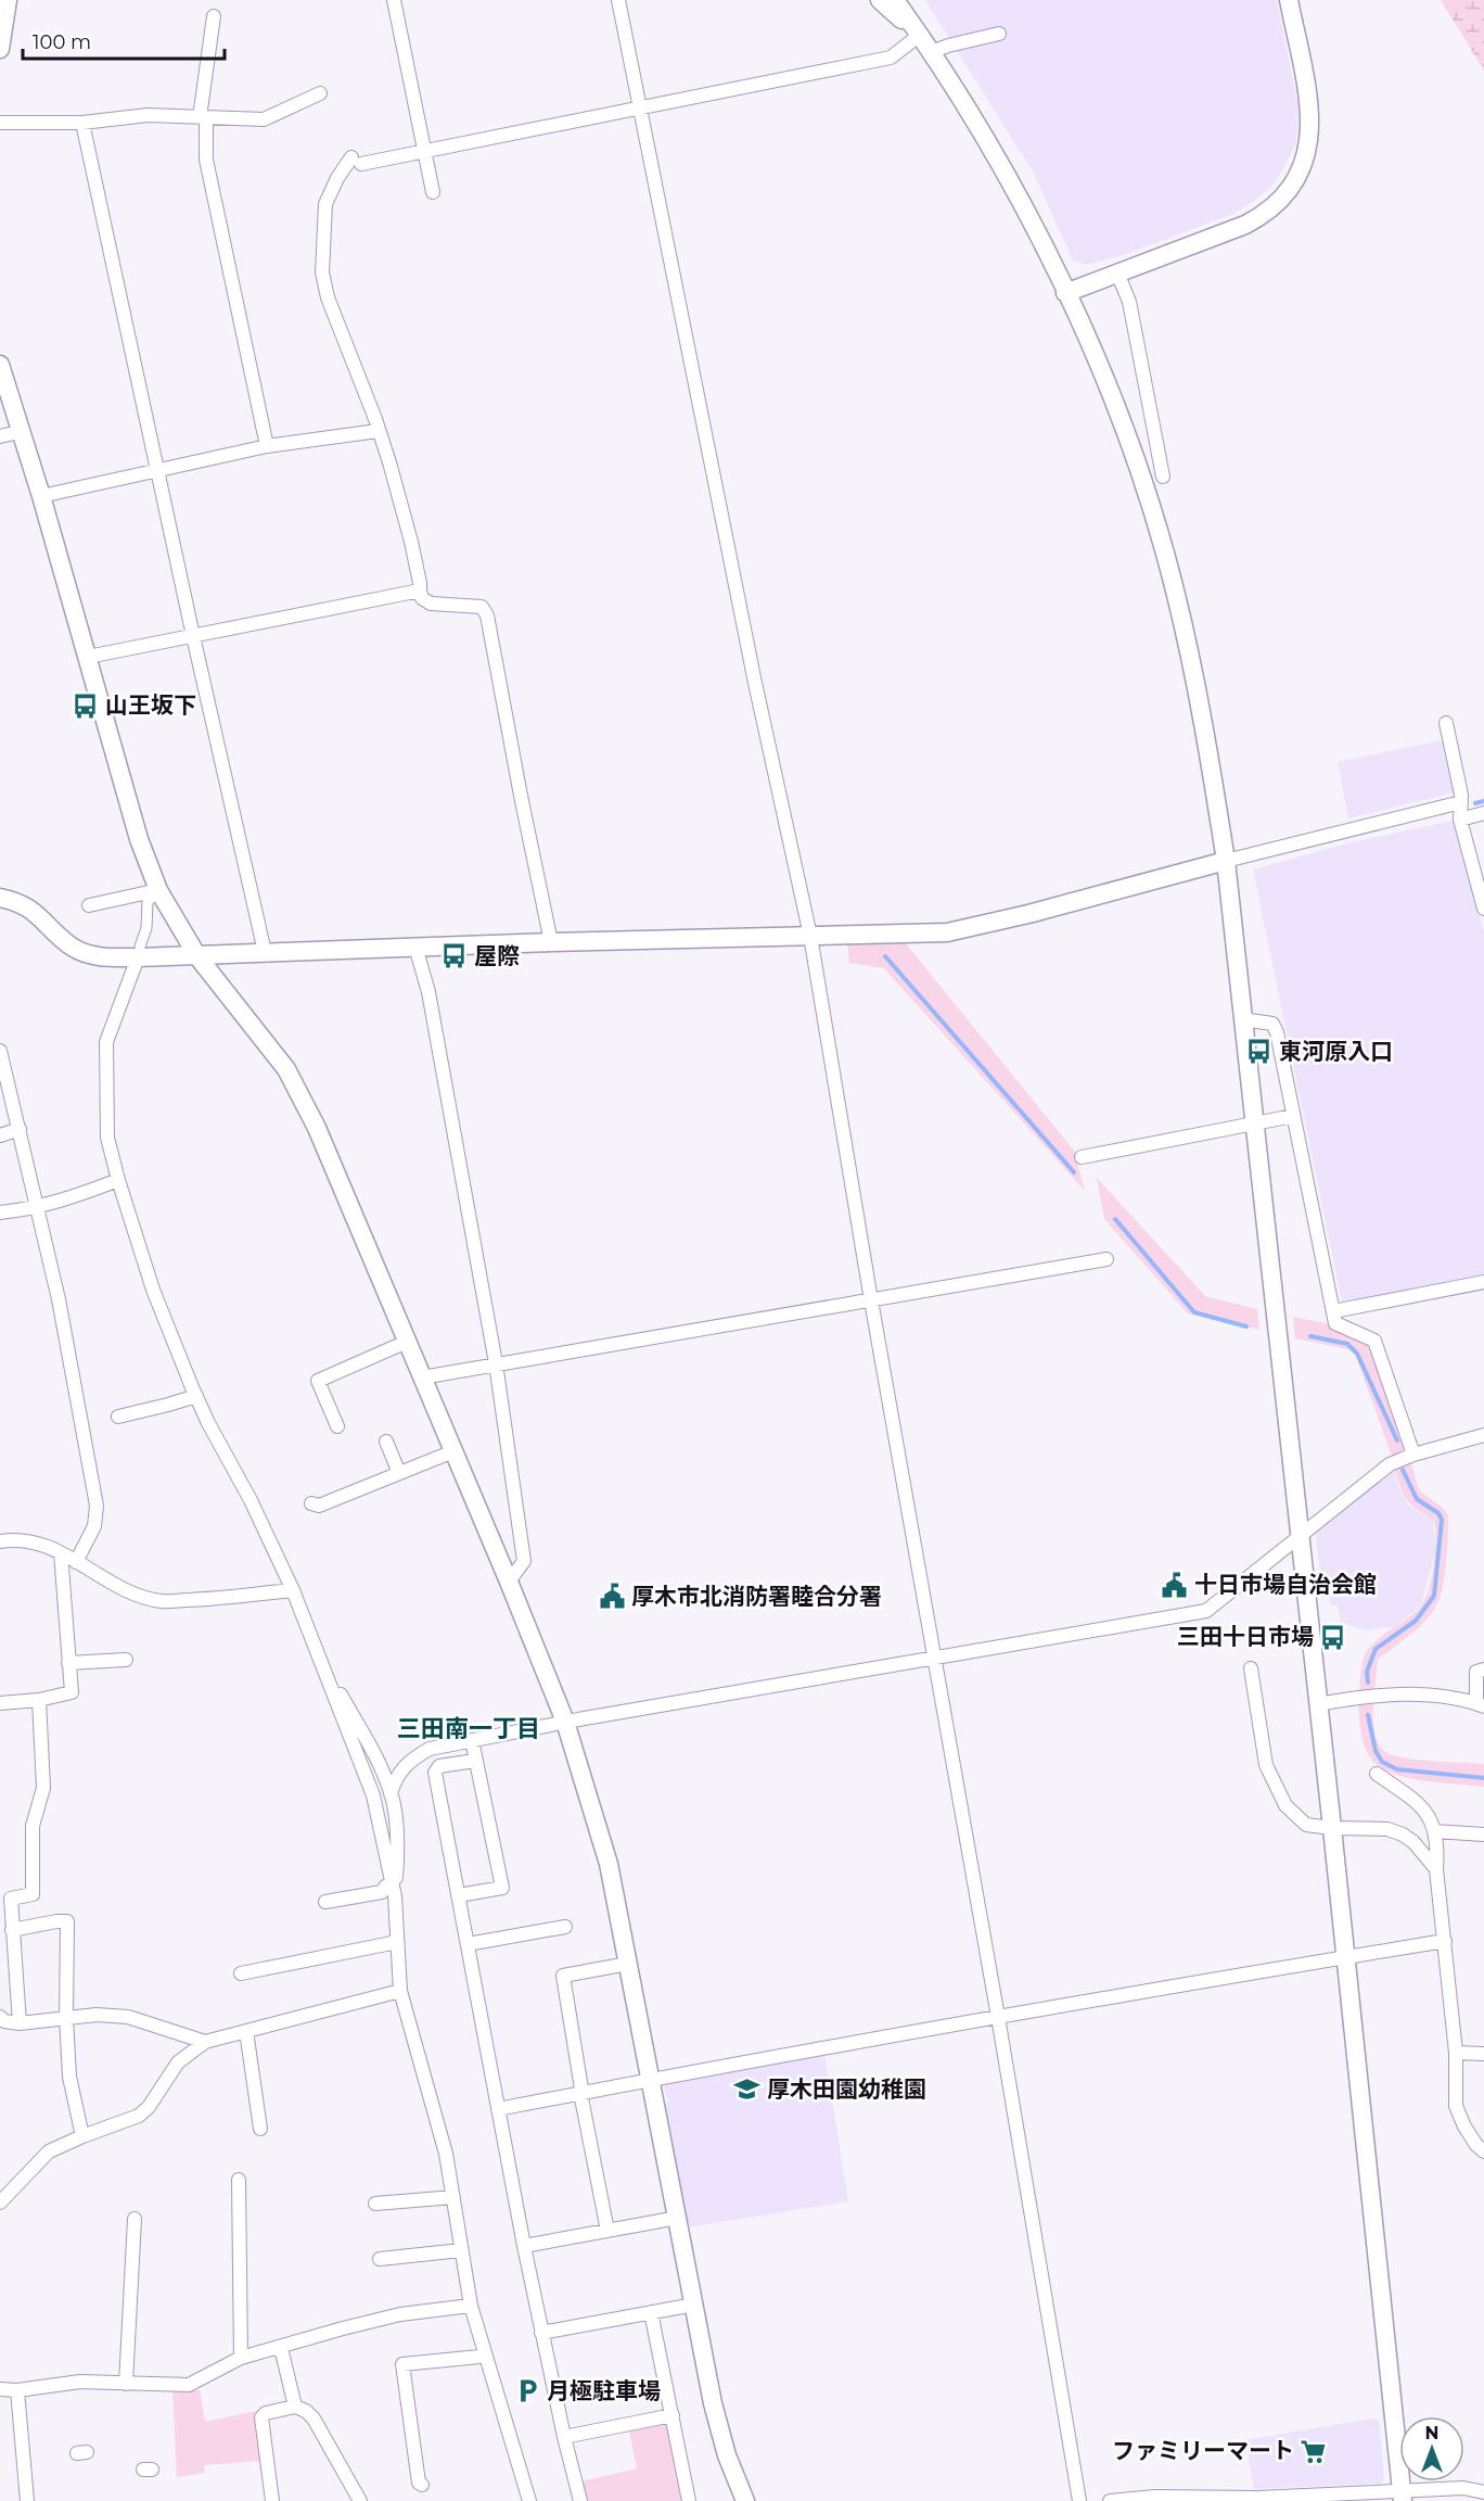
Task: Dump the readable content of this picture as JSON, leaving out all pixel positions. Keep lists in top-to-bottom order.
{
  "districts": ["三田南一丁目"],
  "places": {
    "bus stop": [
      "山王坂下",
      "屋際",
      "東河原入口",
      "三田十日市場"
    ],
    "public building": ["十日市場自治会館", "厚木市北消防署睦合分署"],
    "school or university": ["厚木田園幼稚園"],
    "parking": ["月極駐車場"],
    "supermarket": ["ファミリーマート"]
  },
  "scale_bar": "100 m",
  "north": "top"
}
